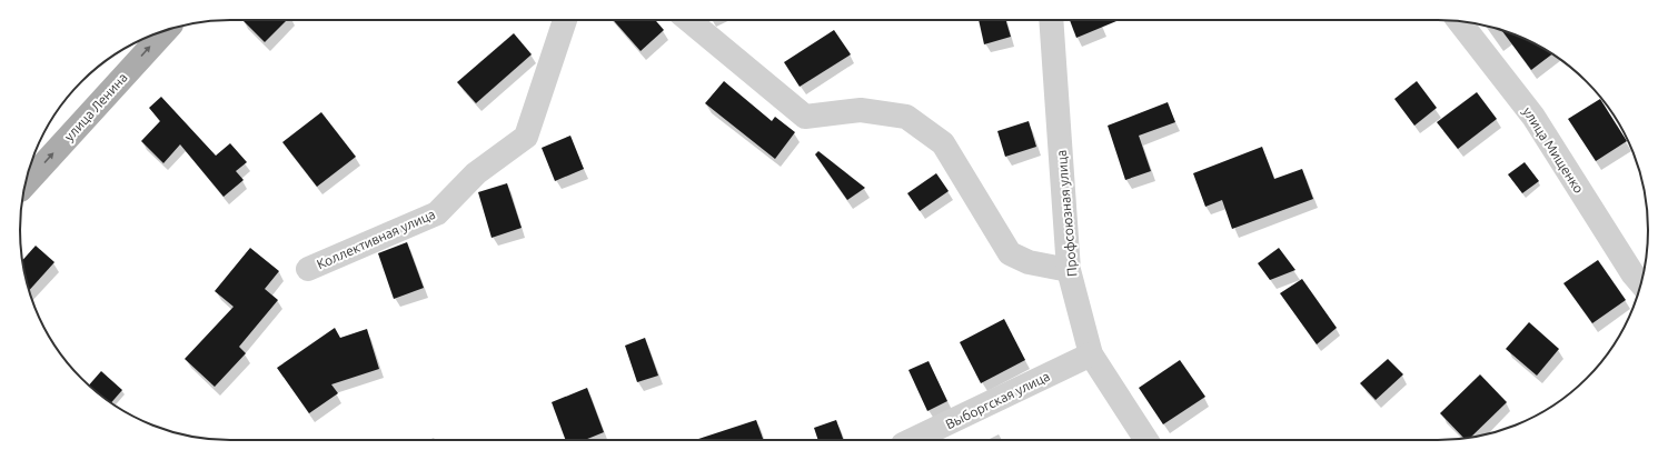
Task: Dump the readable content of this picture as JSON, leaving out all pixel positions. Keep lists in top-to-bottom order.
{
  "streets": {
    "main road": ["улица Ленина"],
    "street": [
      "улица Мищенко",
      "Профсоюзная улица",
      "Коллективная улица",
      "Выборгская улица"
    ]
  },
  "crossings": [
    ["Профсоюзная улица", "Выборгская улица"]
  ],
  "one_way": ["улица Ленина"]
}
